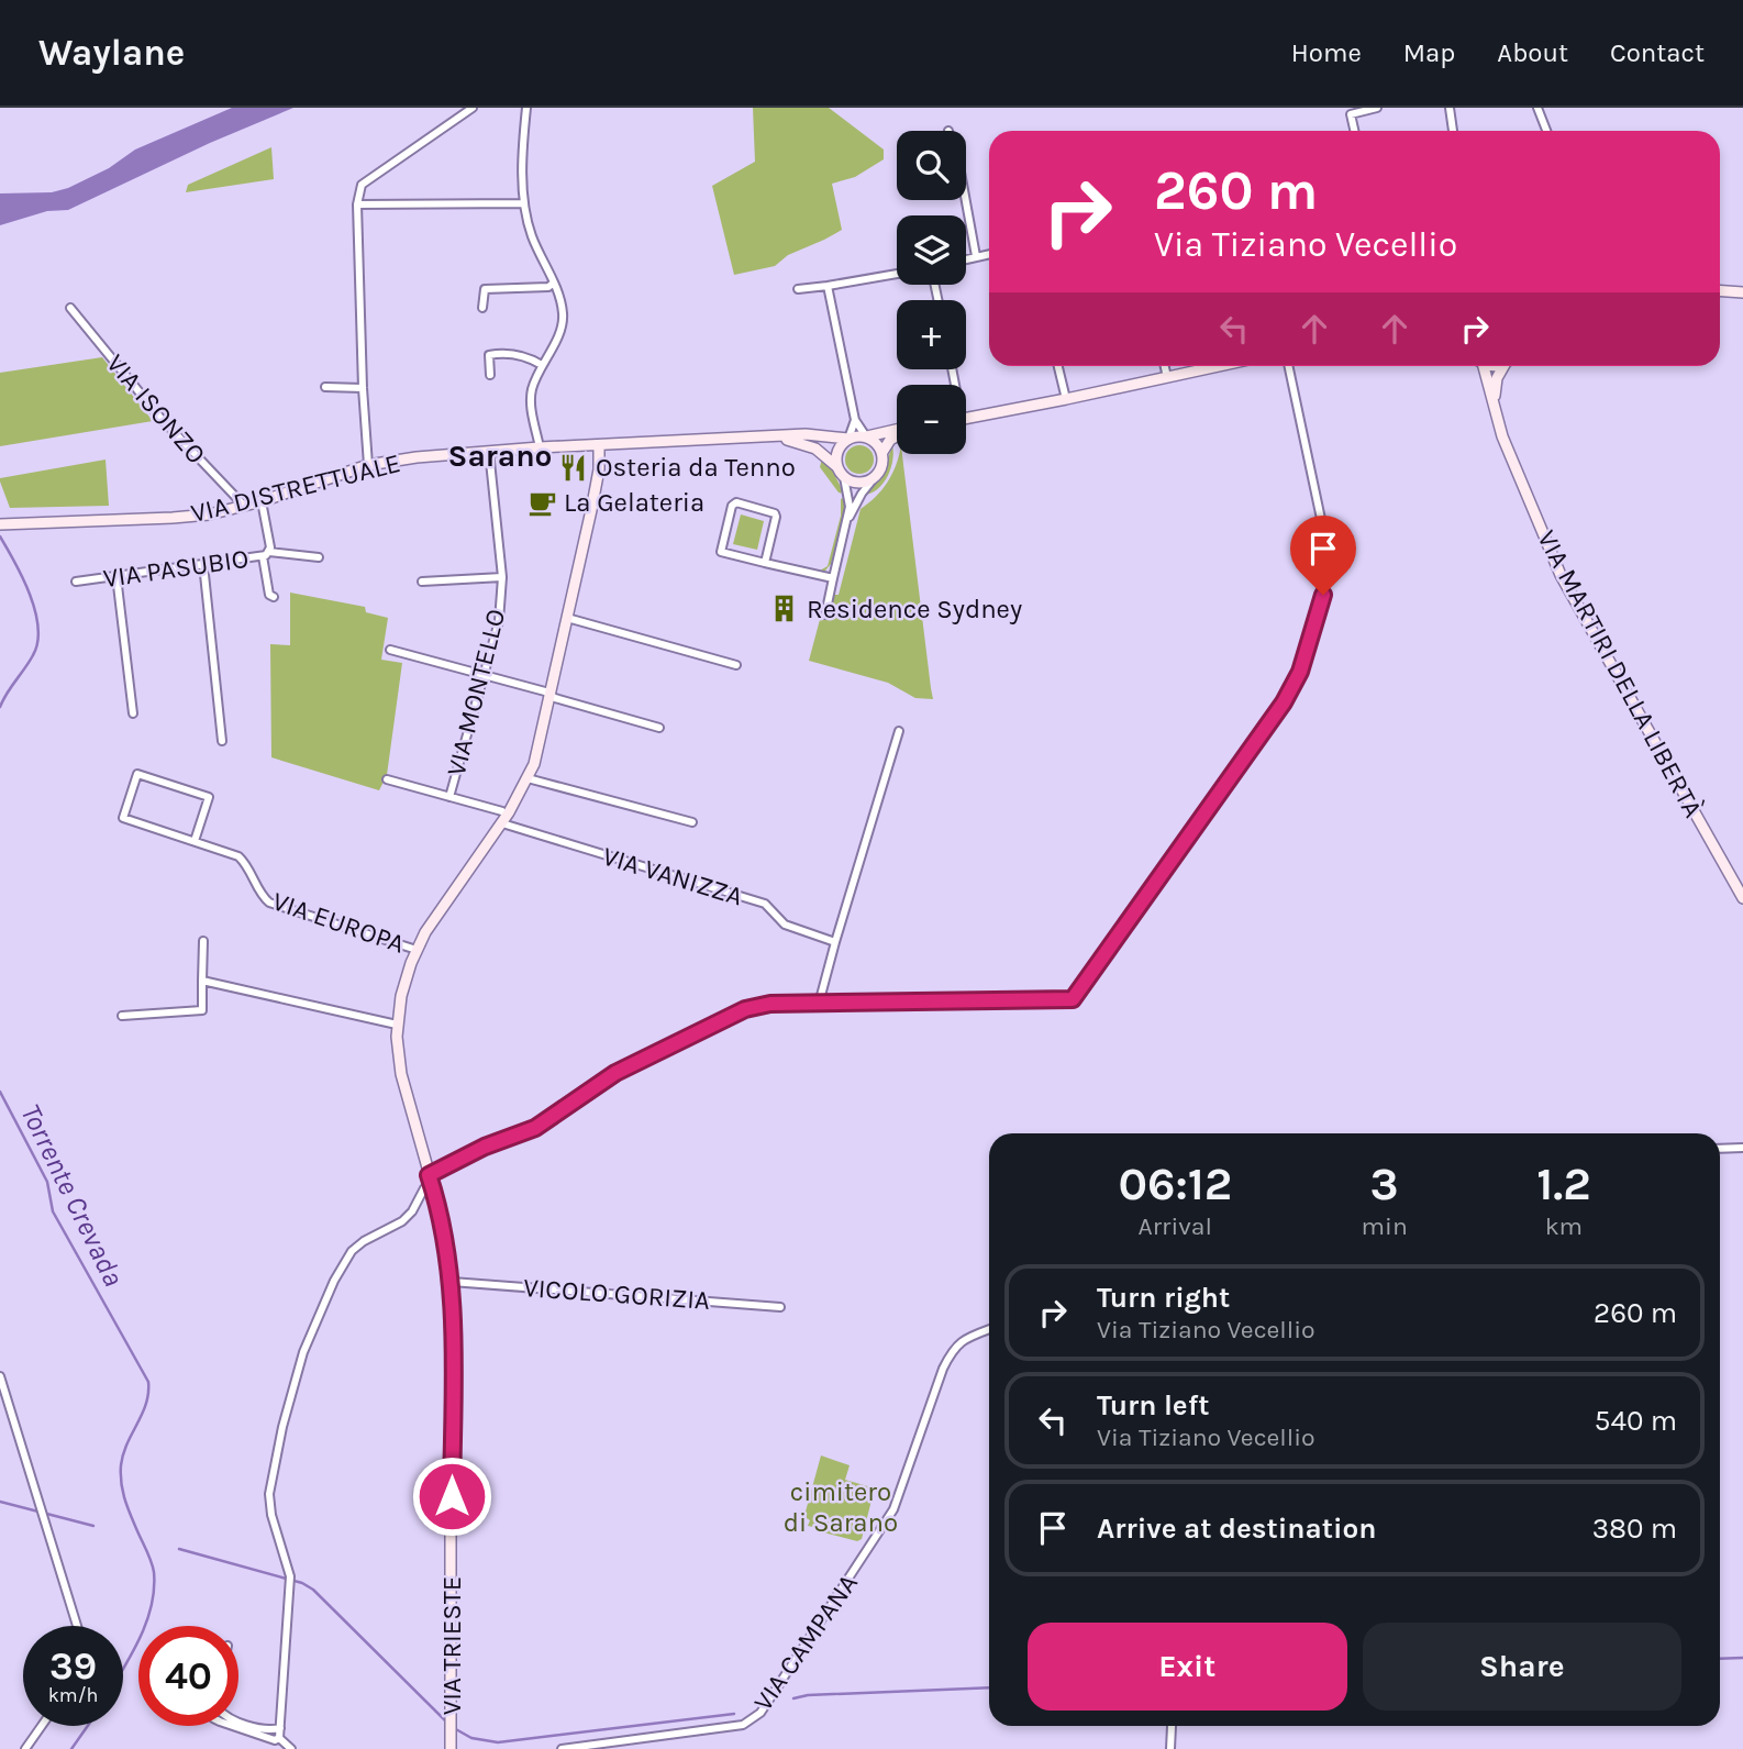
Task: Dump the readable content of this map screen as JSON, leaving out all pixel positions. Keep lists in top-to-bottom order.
{
  "streets": {
    "street": [
      "VIA ISONZO",
      "VIA DISTRETTUALE",
      "VIA PASUBIO",
      "VIA MARTIRI DELLA LIBERTÀ",
      "VIA MONTELLO",
      "VIA VANIZZA",
      "VIA EUROPA",
      "VICOLO GORIZIA",
      "VIA CAMPANA",
      "VIA TRIESTE"
    ]
  },
  "crossings": [
    ["VIA ISONZO", "VIA DISTRETTUALE"],
    ["VIA DISTRETTUALE", "VIA PASUBIO"],
    ["VIA DISTRETTUALE", "VIA MONTELLO"],
    ["VICOLO GORIZIA", "VIA TRIESTE"]
  ],
  "districts": ["Sarano"],
  "water": ["Torrente Crevada"],
  "parks": ["cimitero di Sarano"],
  "places": {
    "restaurant": ["Osteria da Tenno"],
    "cafe": ["La Gelateria"],
    "building": ["Residence Sydney"]
  },
  "page": {
    "header": "Waylane",
    "nav": [
      "Home",
      "Map",
      "About",
      "Contact"
    ],
    "map_buttons": ["+", "−"],
    "turn": ["260 m", "Via Tiziano Vecellio"],
    "eta": [
      "06:12",
      "Arrival",
      "3",
      "min",
      "1.2",
      "km"
    ],
    "list": [
      {
        "name": "Turn right",
        "note": "Via Tiziano Vecellio",
        "value": "260 m"
      },
      {
        "name": "Turn left",
        "note": "Via Tiziano Vecellio",
        "value": "540 m"
      },
      {
        "name": "Arrive at destination",
        "value": "380 m"
      }
    ],
    "buttons": ["Exit", "Share"],
    "speed": "39 km/h",
    "limit": "40"
  }
}
